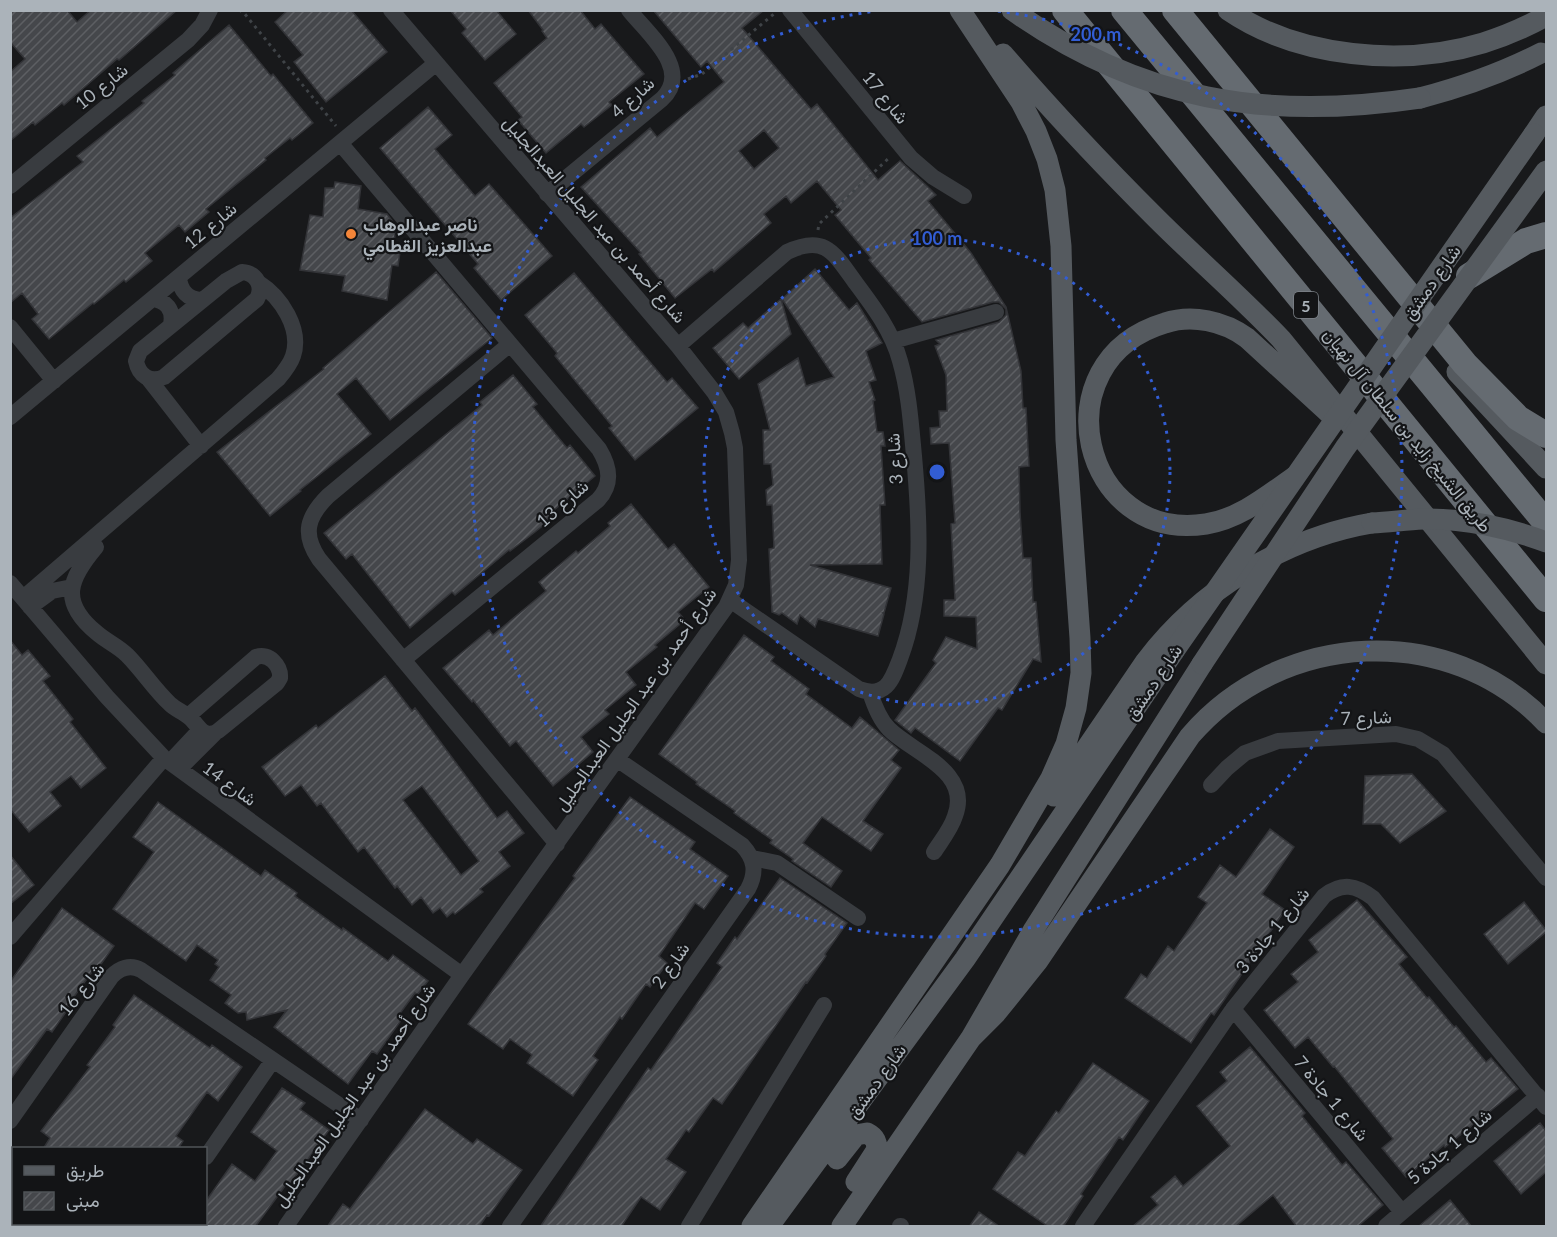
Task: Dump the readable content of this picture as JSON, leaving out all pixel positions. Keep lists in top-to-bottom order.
{
  "streets": {
    "highway": ["5", "طريق الشيخ زايد بن سلطان آل نهيان"],
    "main road": ["شارع دمشق"],
    "street": [
      "شارع 10",
      "شارع 4",
      "شارع 17",
      "شارع أحمد بن عبد الجليل العبدالجليل",
      "شارع 12",
      "شارع 3",
      "شارع 13",
      "شارع 7",
      "شارع 14",
      "شارع 1 جادة 3",
      "شارع 2",
      "شارع 16",
      "شارع 1 جادة 7",
      "شارع 1 جادة 5"
    ]
  },
  "crossings": [
    ["شارع 4", "شارع أحمد بن عبد الجليل العبدالجليل"],
    ["شارع أحمد بن عبد الجليل العبدالجليل", "شارع 12"],
    ["شارع أحمد بن عبد الجليل العبدالجليل", "شارع 14"],
    ["شارع أحمد بن عبد الجليل العبدالجليل", "شارع 16"],
    ["شارع 12", "شارع 13"],
    ["شارع 1 جادة 3", "شارع 1 جادة 7"],
    ["شارع 1 جادة 3", "شارع 1 جادة 5"],
    ["شارع 1 جادة 7", "شارع 1 جادة 5"]
  ],
  "places": ["ناصر عبدالوهاب عبدالعزيز القطامي"],
  "legend": ["طريق", "مبنى"],
  "rings": ["200 m", "100 m"]
}
